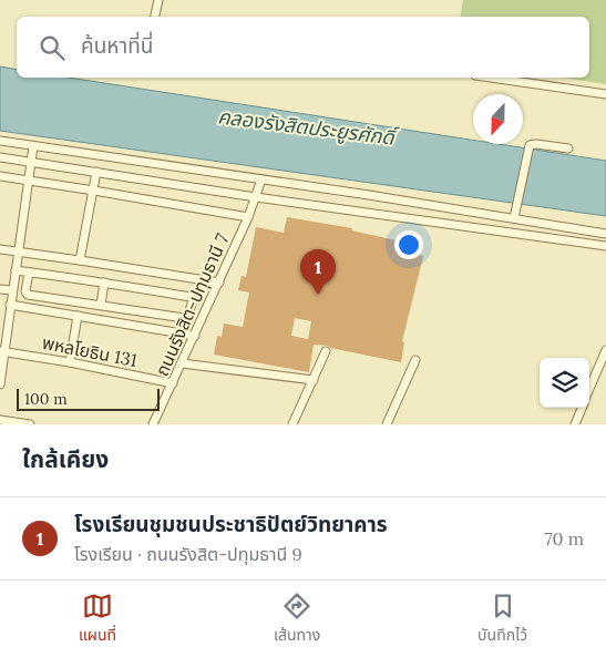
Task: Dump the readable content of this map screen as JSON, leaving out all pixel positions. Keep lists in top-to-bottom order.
{
  "streets": {
    "street": ["ถนนรังสิต-ปทุมธานี 7", "พหลโยธิน 131"]
  },
  "crossings": [
    ["ถนนรังสิต-ปทุมธานี 7", "พหลโยธิน 131"]
  ],
  "water": ["คลองรังสิตประยูรศักดิ์"],
  "scale_bar": "100 m",
  "north": "bottom",
  "page": {
    "search": "ค้นหาที่นี่",
    "pins": "1",
    "scale": "100 m",
    "heading": "ใกล้เคียง",
    "list": [
      {
        "mark": "1",
        "name": "โรงเรียนชุมชนประชาธิปัตย์วิทยาคาร",
        "note": "โรงเรียน · ถนนรังสิต-ปทุมธานี 9",
        "value": "70 m"
      }
    ],
    "nav": ["แผนที่", "เส้นทาง", "บันทึกไว้"]
  }
}
